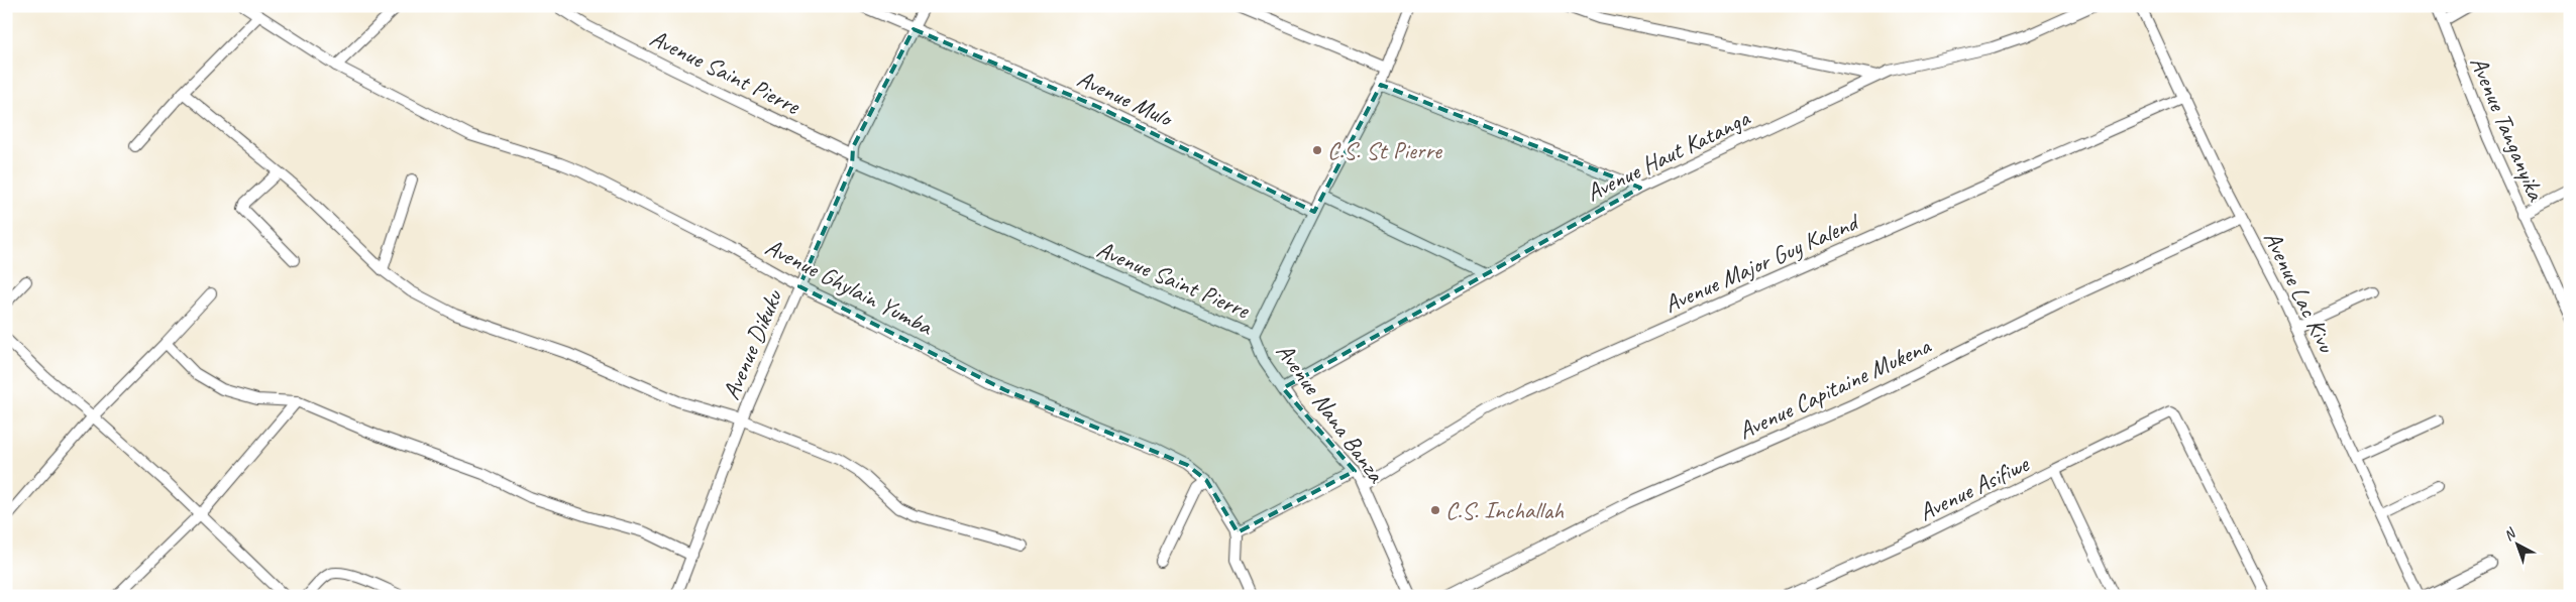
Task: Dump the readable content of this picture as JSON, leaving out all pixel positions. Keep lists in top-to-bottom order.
{
  "streets": {
    "street": [
      "Avenue Saint Pierre",
      "Avenue Mulo",
      "Avenue Tanganyika",
      "Avenue Haut Katanga",
      "Avenue Major Guy Kalend",
      "Avenue Ghylain Yumba",
      "Avenue Lac Kivu",
      "Avenue Dikuku",
      "Avenue Capitaine Mukena",
      "Avenue Nana Banza",
      "Avenue Asifiwe"
    ]
  },
  "crossings": [
    ["Avenue Saint Pierre", "Avenue Mulo"],
    ["Avenue Saint Pierre", "Avenue Dikuku"],
    ["Avenue Saint Pierre", "Avenue Nana Banza"],
    ["Avenue Mulo", "Avenue Dikuku"],
    ["Avenue Haut Katanga", "Avenue Nana Banza"],
    ["Avenue Major Guy Kalend", "Avenue Lac Kivu"],
    ["Avenue Major Guy Kalend", "Avenue Nana Banza"],
    ["Avenue Ghylain Yumba", "Avenue Dikuku"],
    ["Avenue Lac Kivu", "Avenue Capitaine Mukena"]
  ],
  "places": ["C.S. St Pierre", "C.S. Inchallah"],
  "north": "top left"
}
